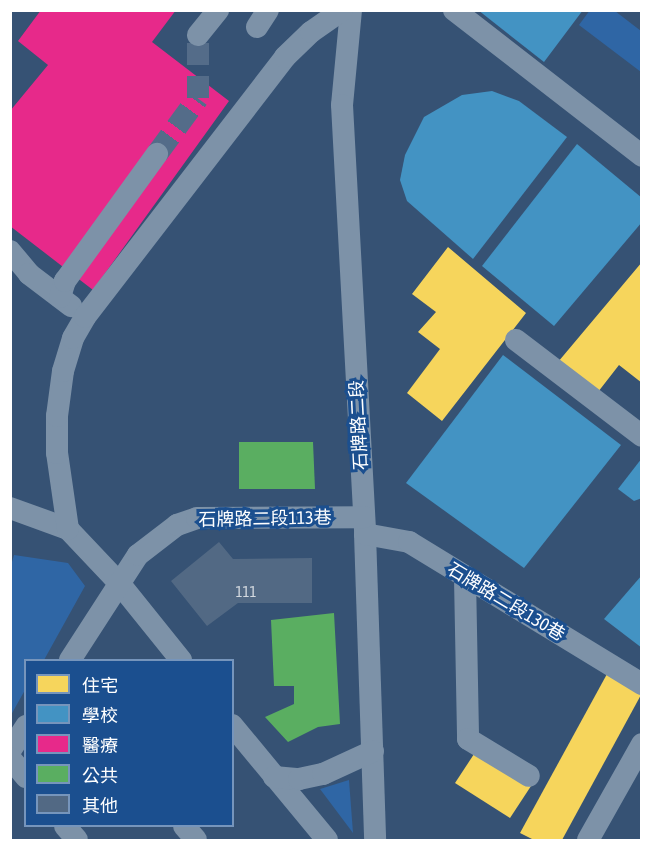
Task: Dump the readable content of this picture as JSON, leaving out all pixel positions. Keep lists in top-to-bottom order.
{
  "streets": {
    "street": ["石牌路二段", "石牌路二段113巷", "石牌路二段130巷"]
  },
  "crossings": [
    ["石牌路二段", "石牌路二段113巷"],
    ["石牌路二段", "石牌路二段130巷"],
    ["石牌路二段113巷", "石牌路二段130巷"]
  ],
  "house_numbers": ["111"],
  "legend": [
    "住宅",
    "學校",
    "醫療",
    "公共",
    "其他"
  ]
}
